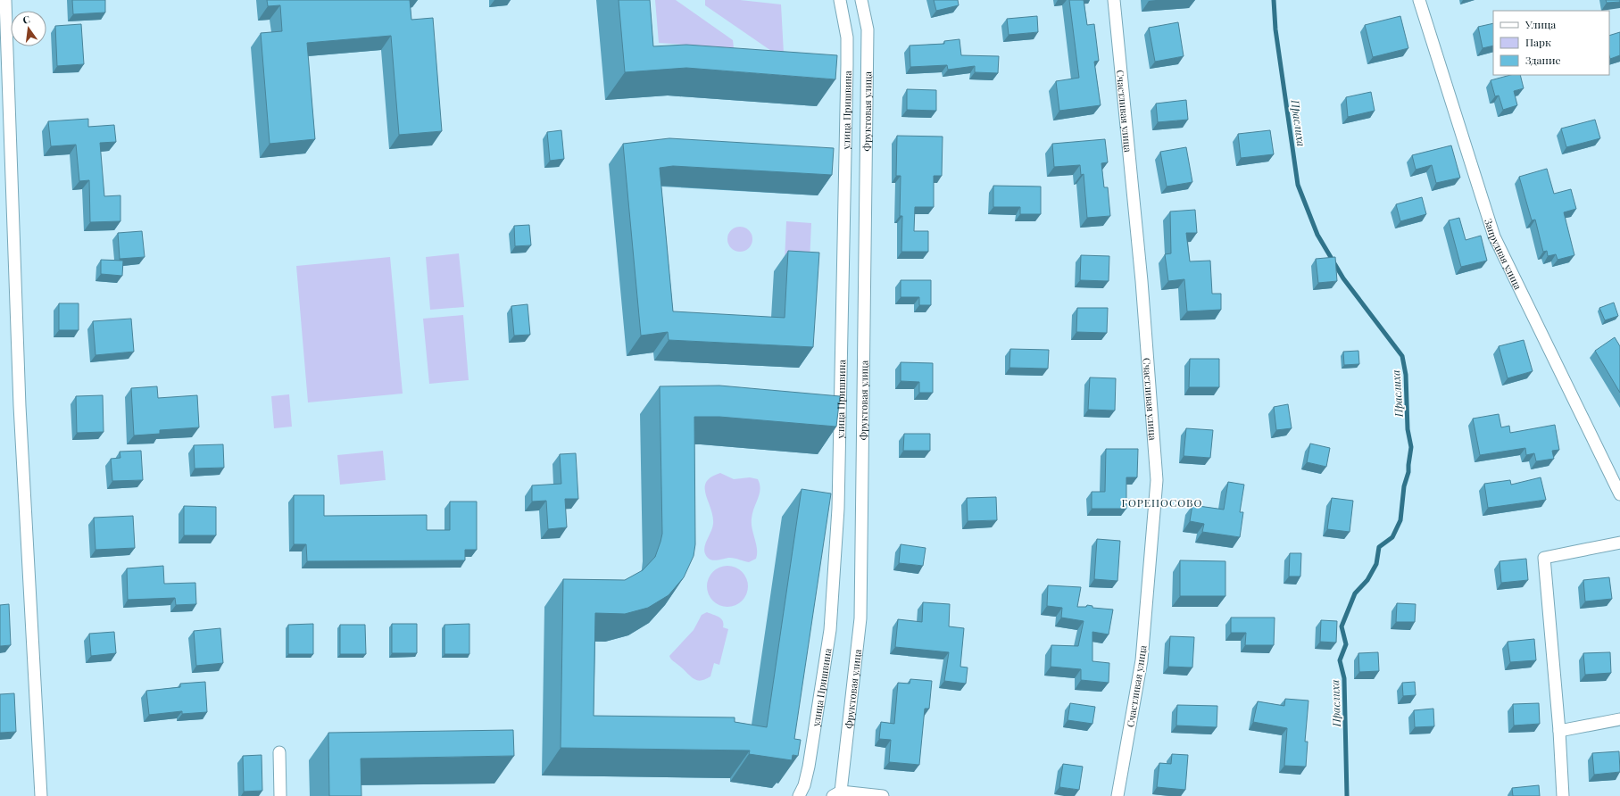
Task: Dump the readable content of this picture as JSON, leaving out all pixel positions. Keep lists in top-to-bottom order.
{
  "streets": {
    "street": [
      "улица Пришвина",
      "Счастливая улица",
      "Фруктовая улица",
      "Запрудная улица"
    ]
  },
  "districts": ["ГОРЕНОСОВО"],
  "water": ["Праслиха"],
  "legend": ["Улица", "Парк", "Здание"],
  "north": "top"
}
